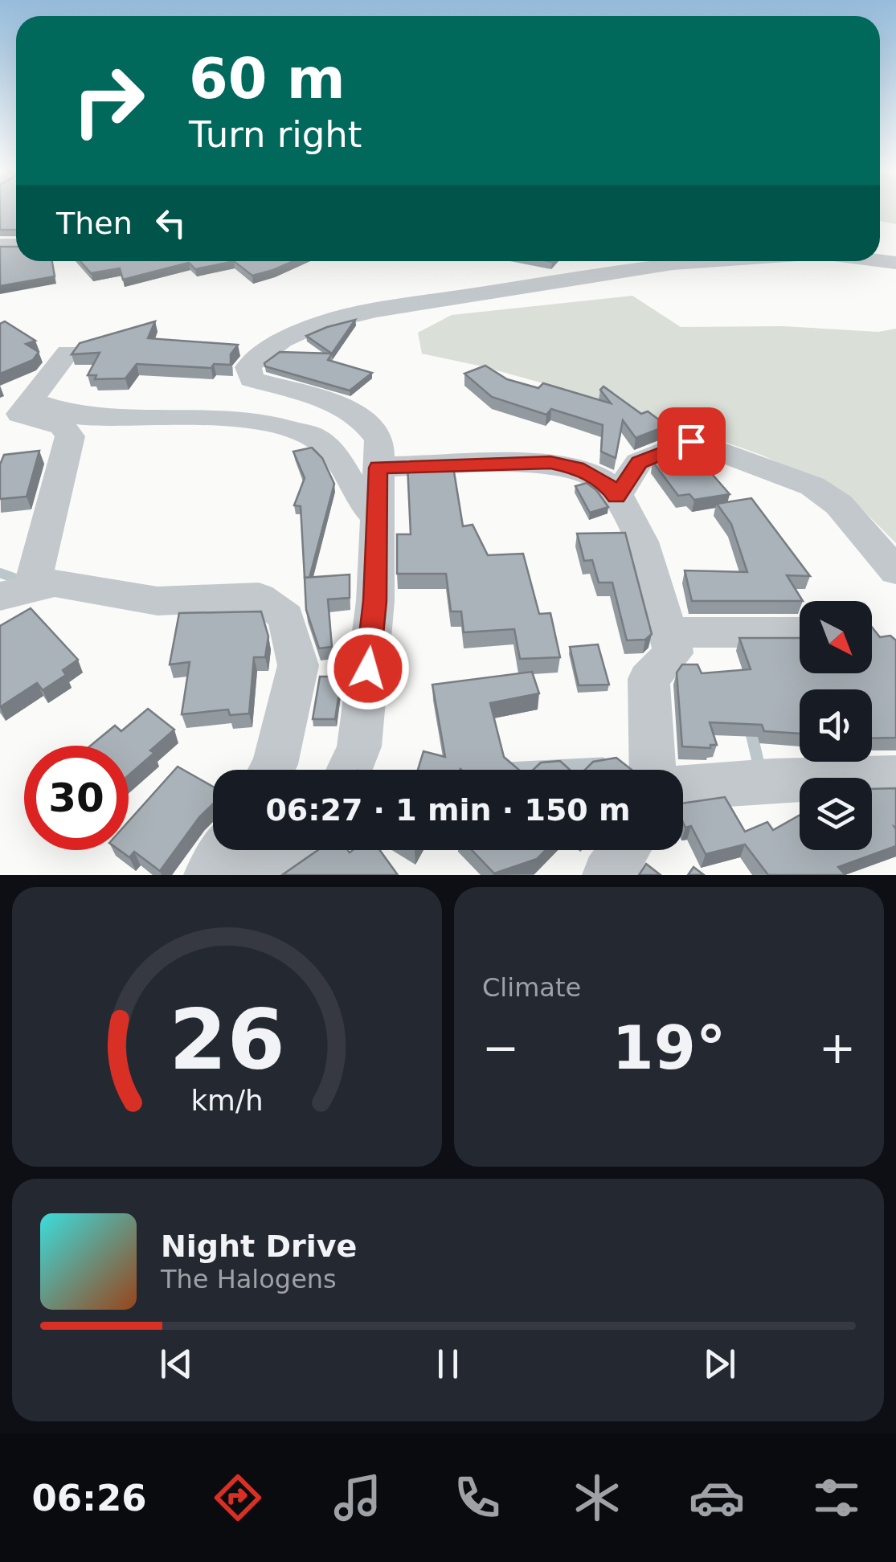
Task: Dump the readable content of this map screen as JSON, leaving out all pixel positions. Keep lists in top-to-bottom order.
{
  "north": "bottom right",
  "page": {
    "turn": ["60 m", "Turn right"],
    "then": "Then",
    "limit": "30",
    "trip": "06:27 · 1 min · 150 m",
    "tile": "Climate",
    "heat": ["−", "19°", "+"],
    "song": ["Night Drive", "The Halogens"],
    "tabs": "06:26",
    "gauge": ["26", "km/h"]
  }
}
